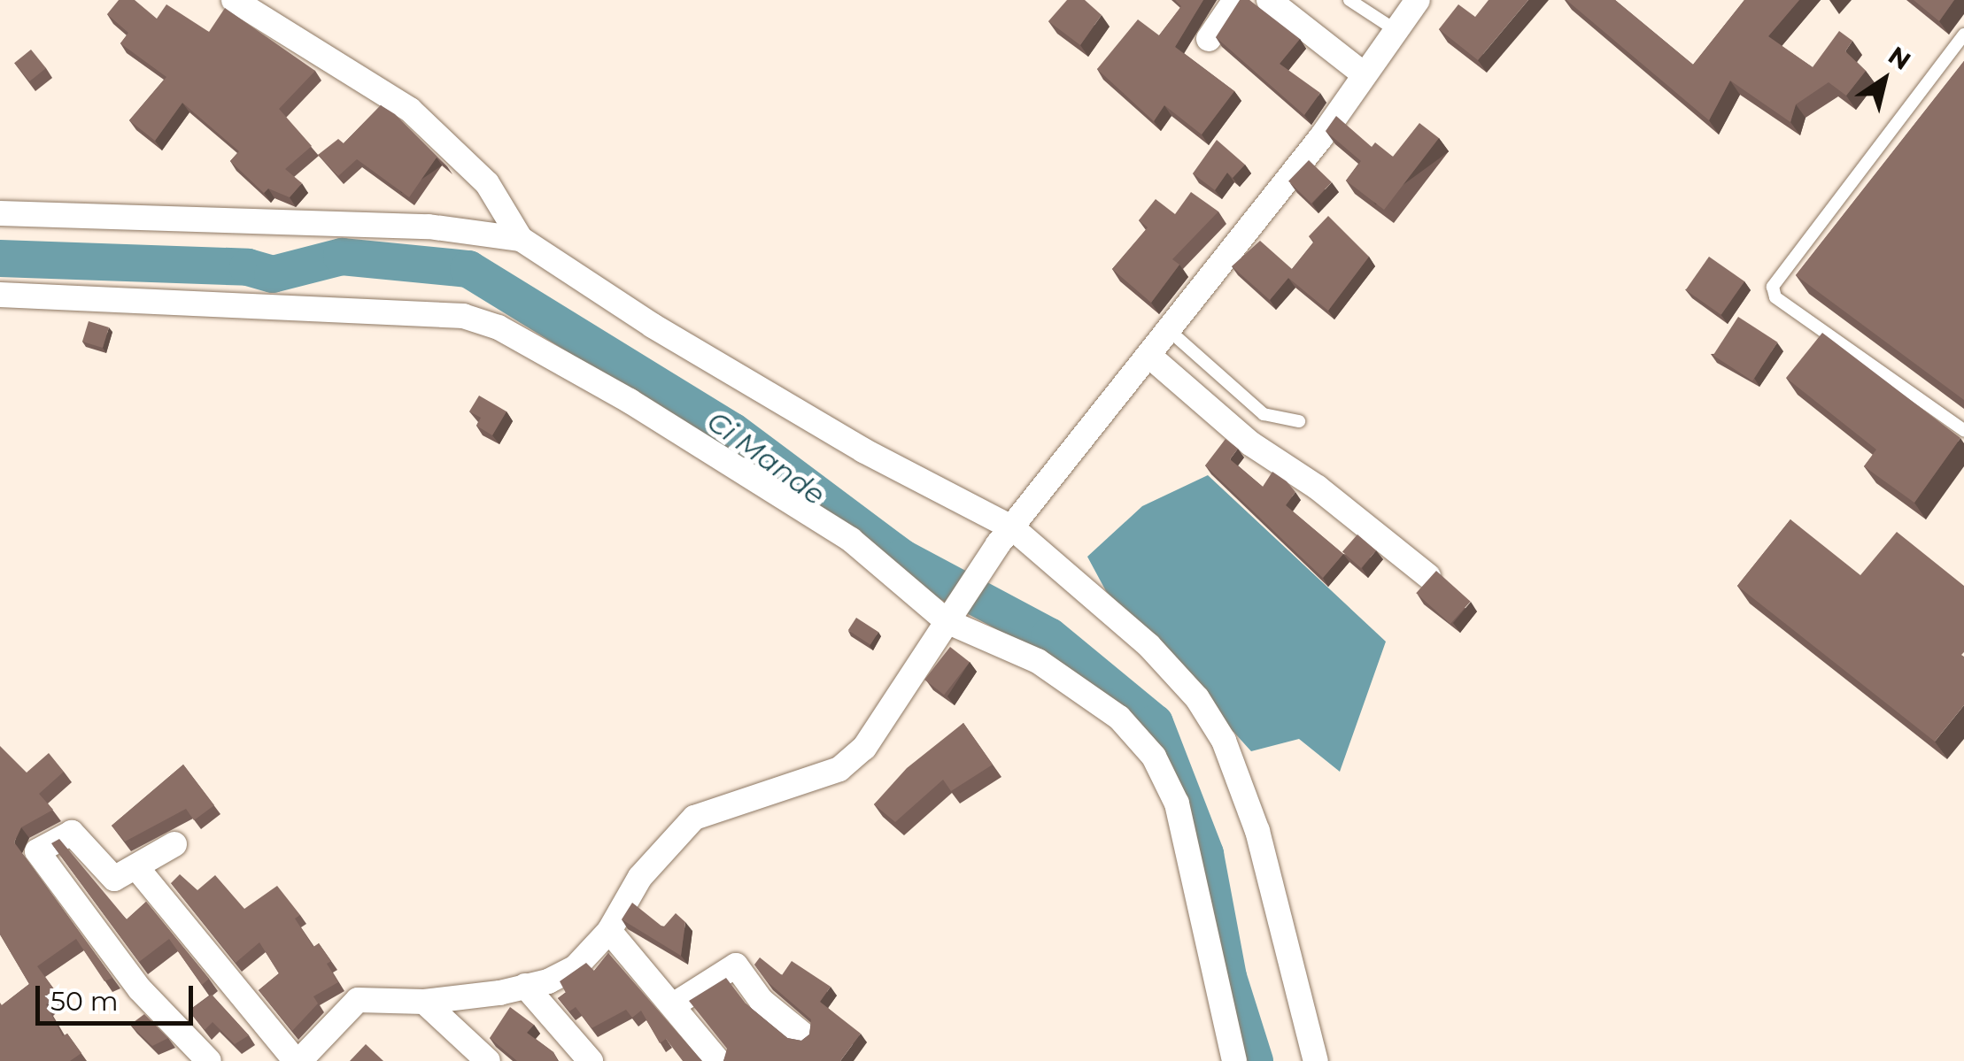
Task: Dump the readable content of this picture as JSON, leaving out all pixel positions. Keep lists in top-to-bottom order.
{
  "water": ["Ci Mande"],
  "scale_bar": "50 m",
  "north": "top right"
}
